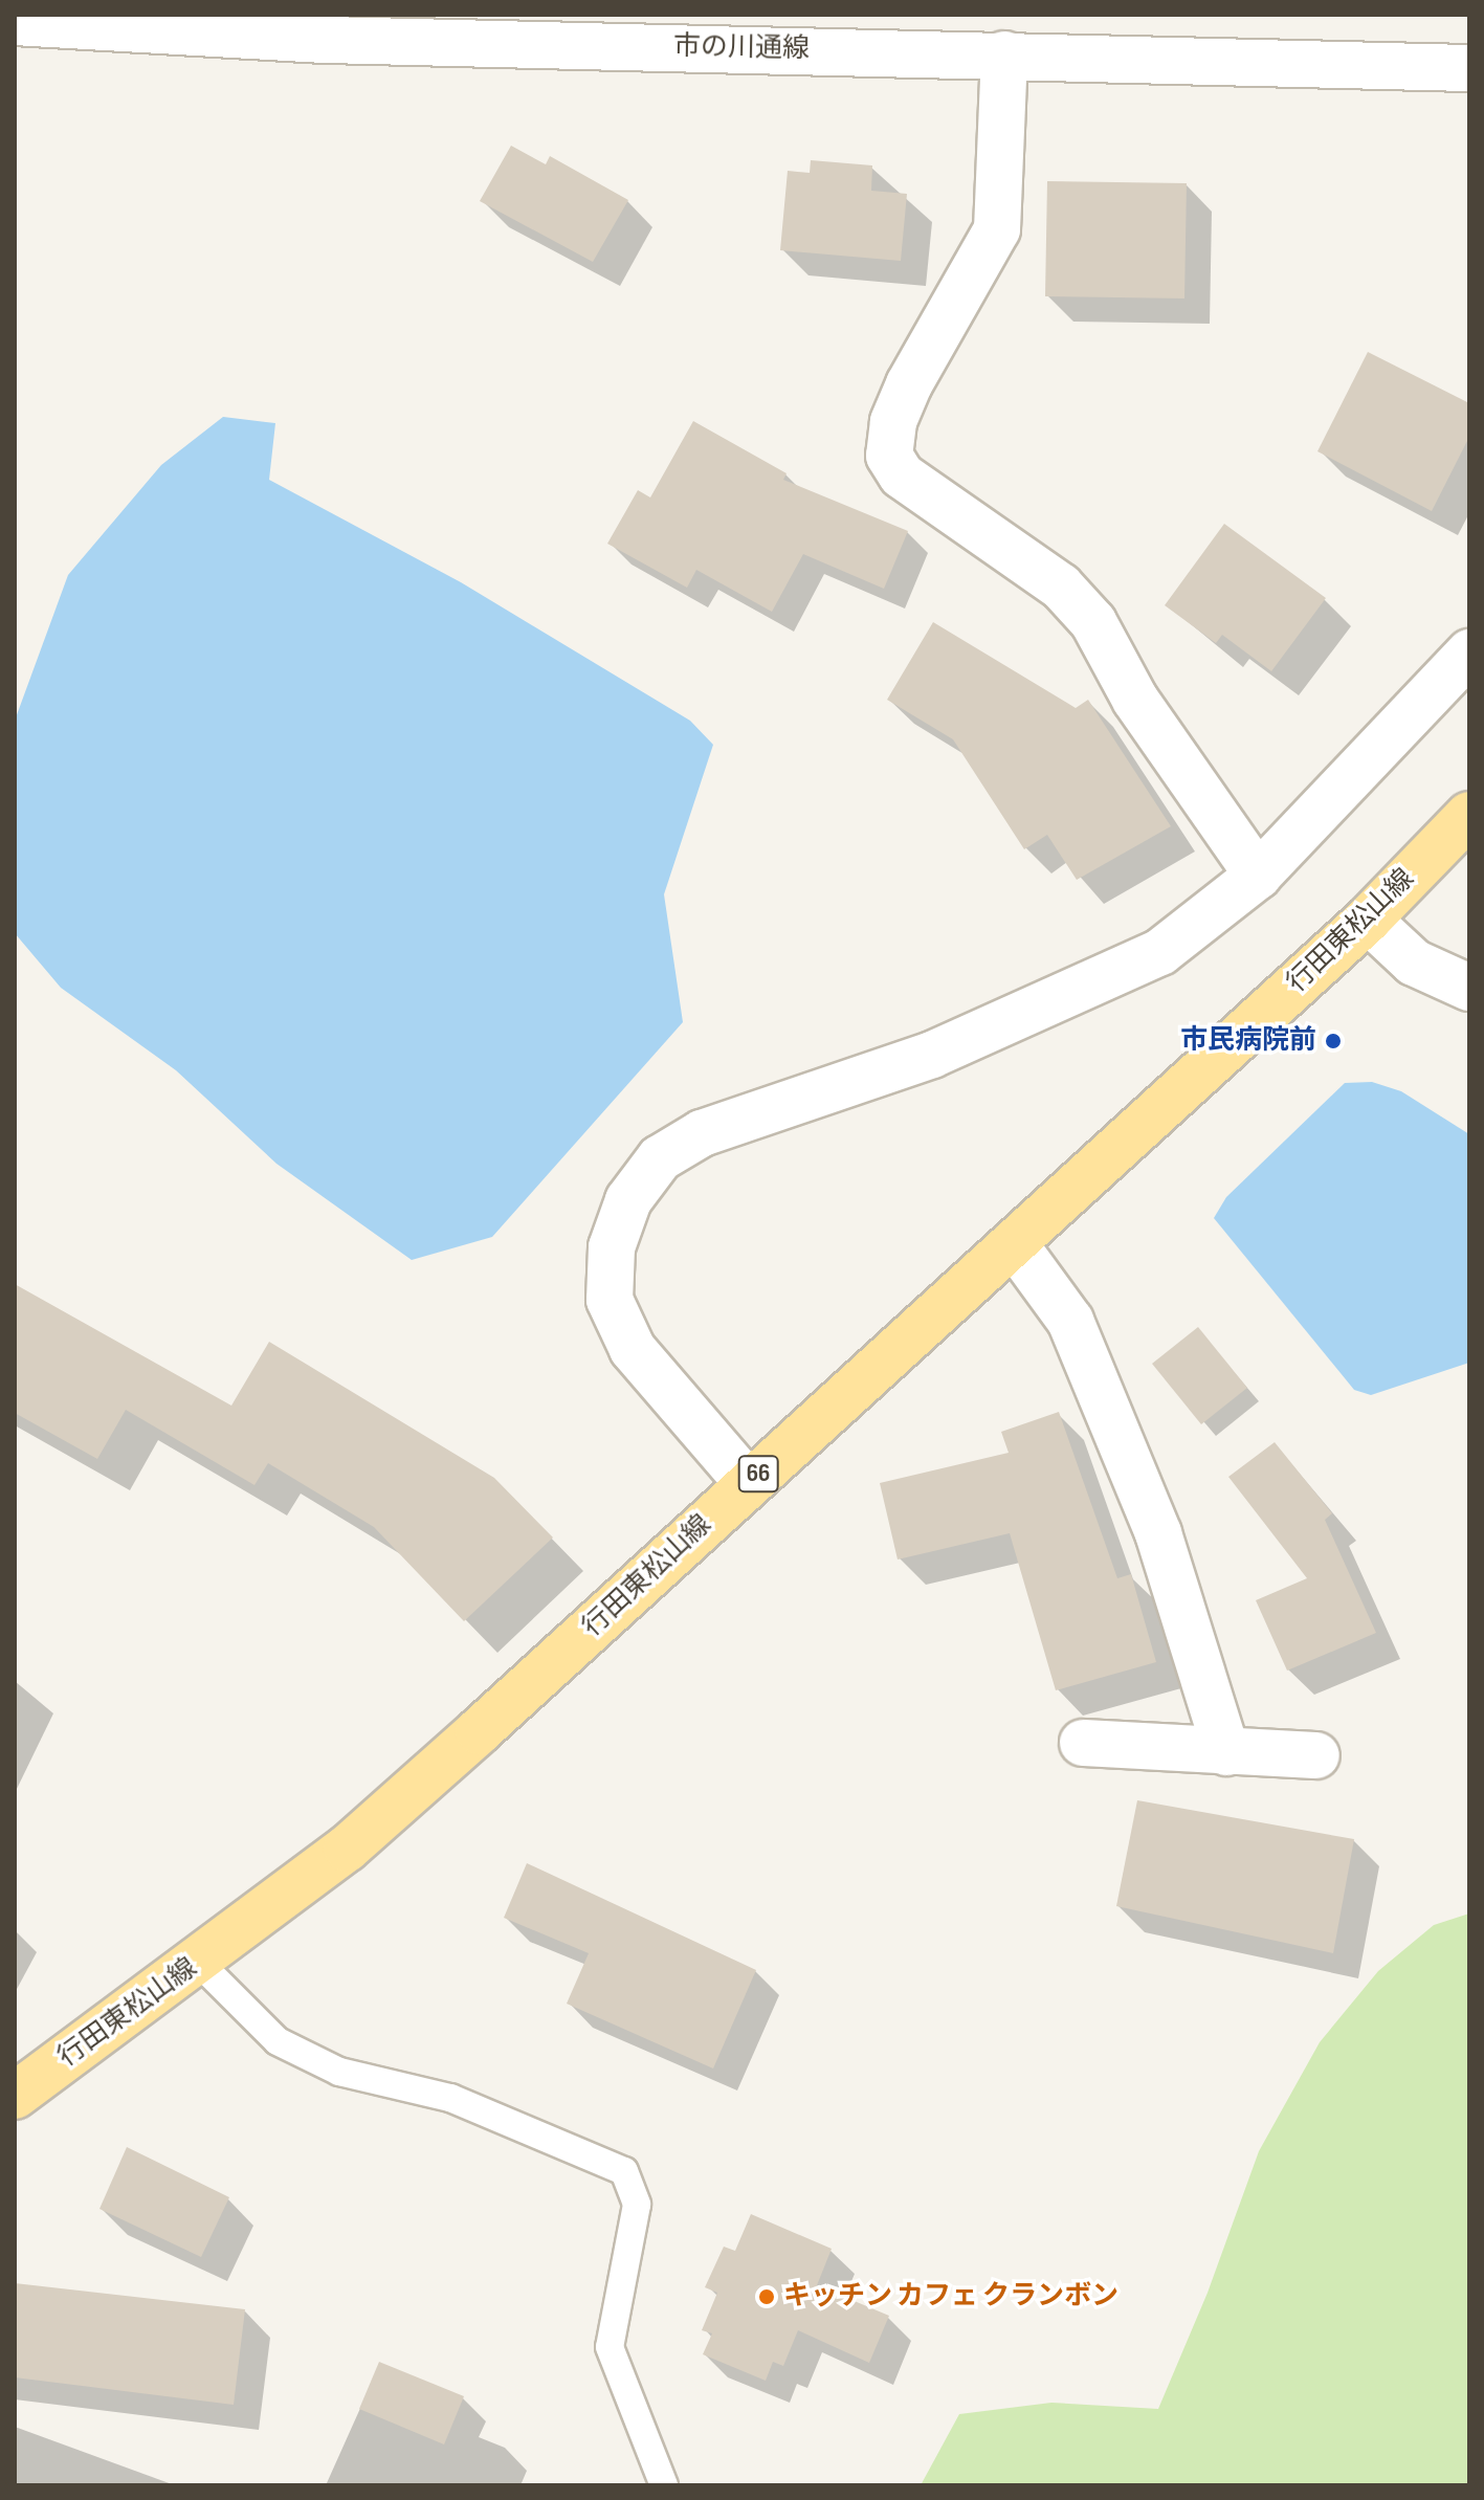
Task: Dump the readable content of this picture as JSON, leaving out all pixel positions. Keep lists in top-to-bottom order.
{
  "streets": {
    "main road": ["行田東松山線", "66"],
    "street": ["市の川通線"]
  },
  "places": ["市民病院前", "キッチン カフェ クランボン"]
}
